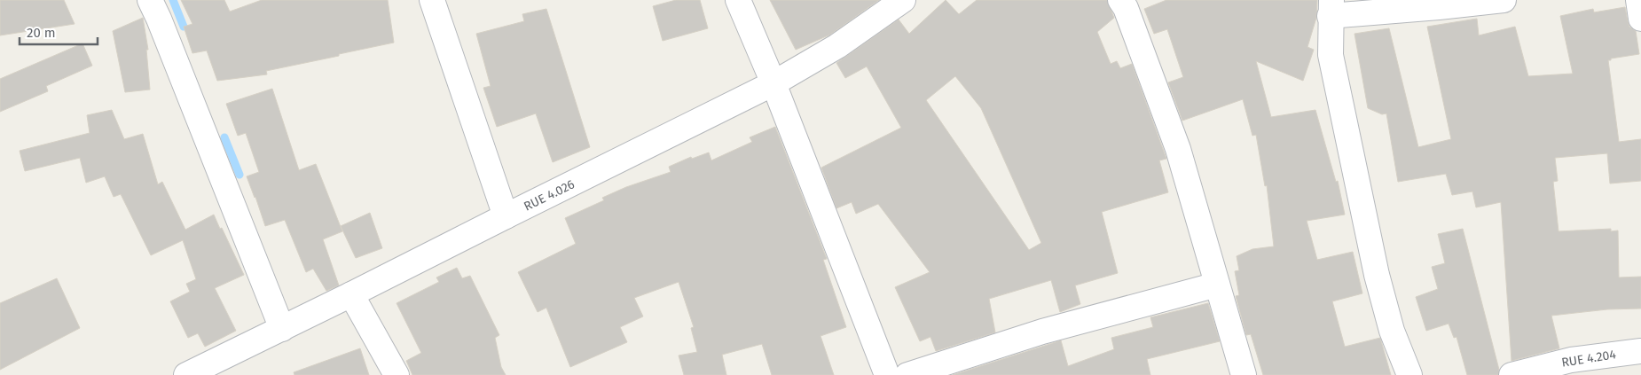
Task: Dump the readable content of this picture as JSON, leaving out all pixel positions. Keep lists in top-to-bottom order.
{
  "streets": {
    "street": ["RUE 4.026", "RUE 4.204"]
  },
  "scale_bar": "20 m"
}
